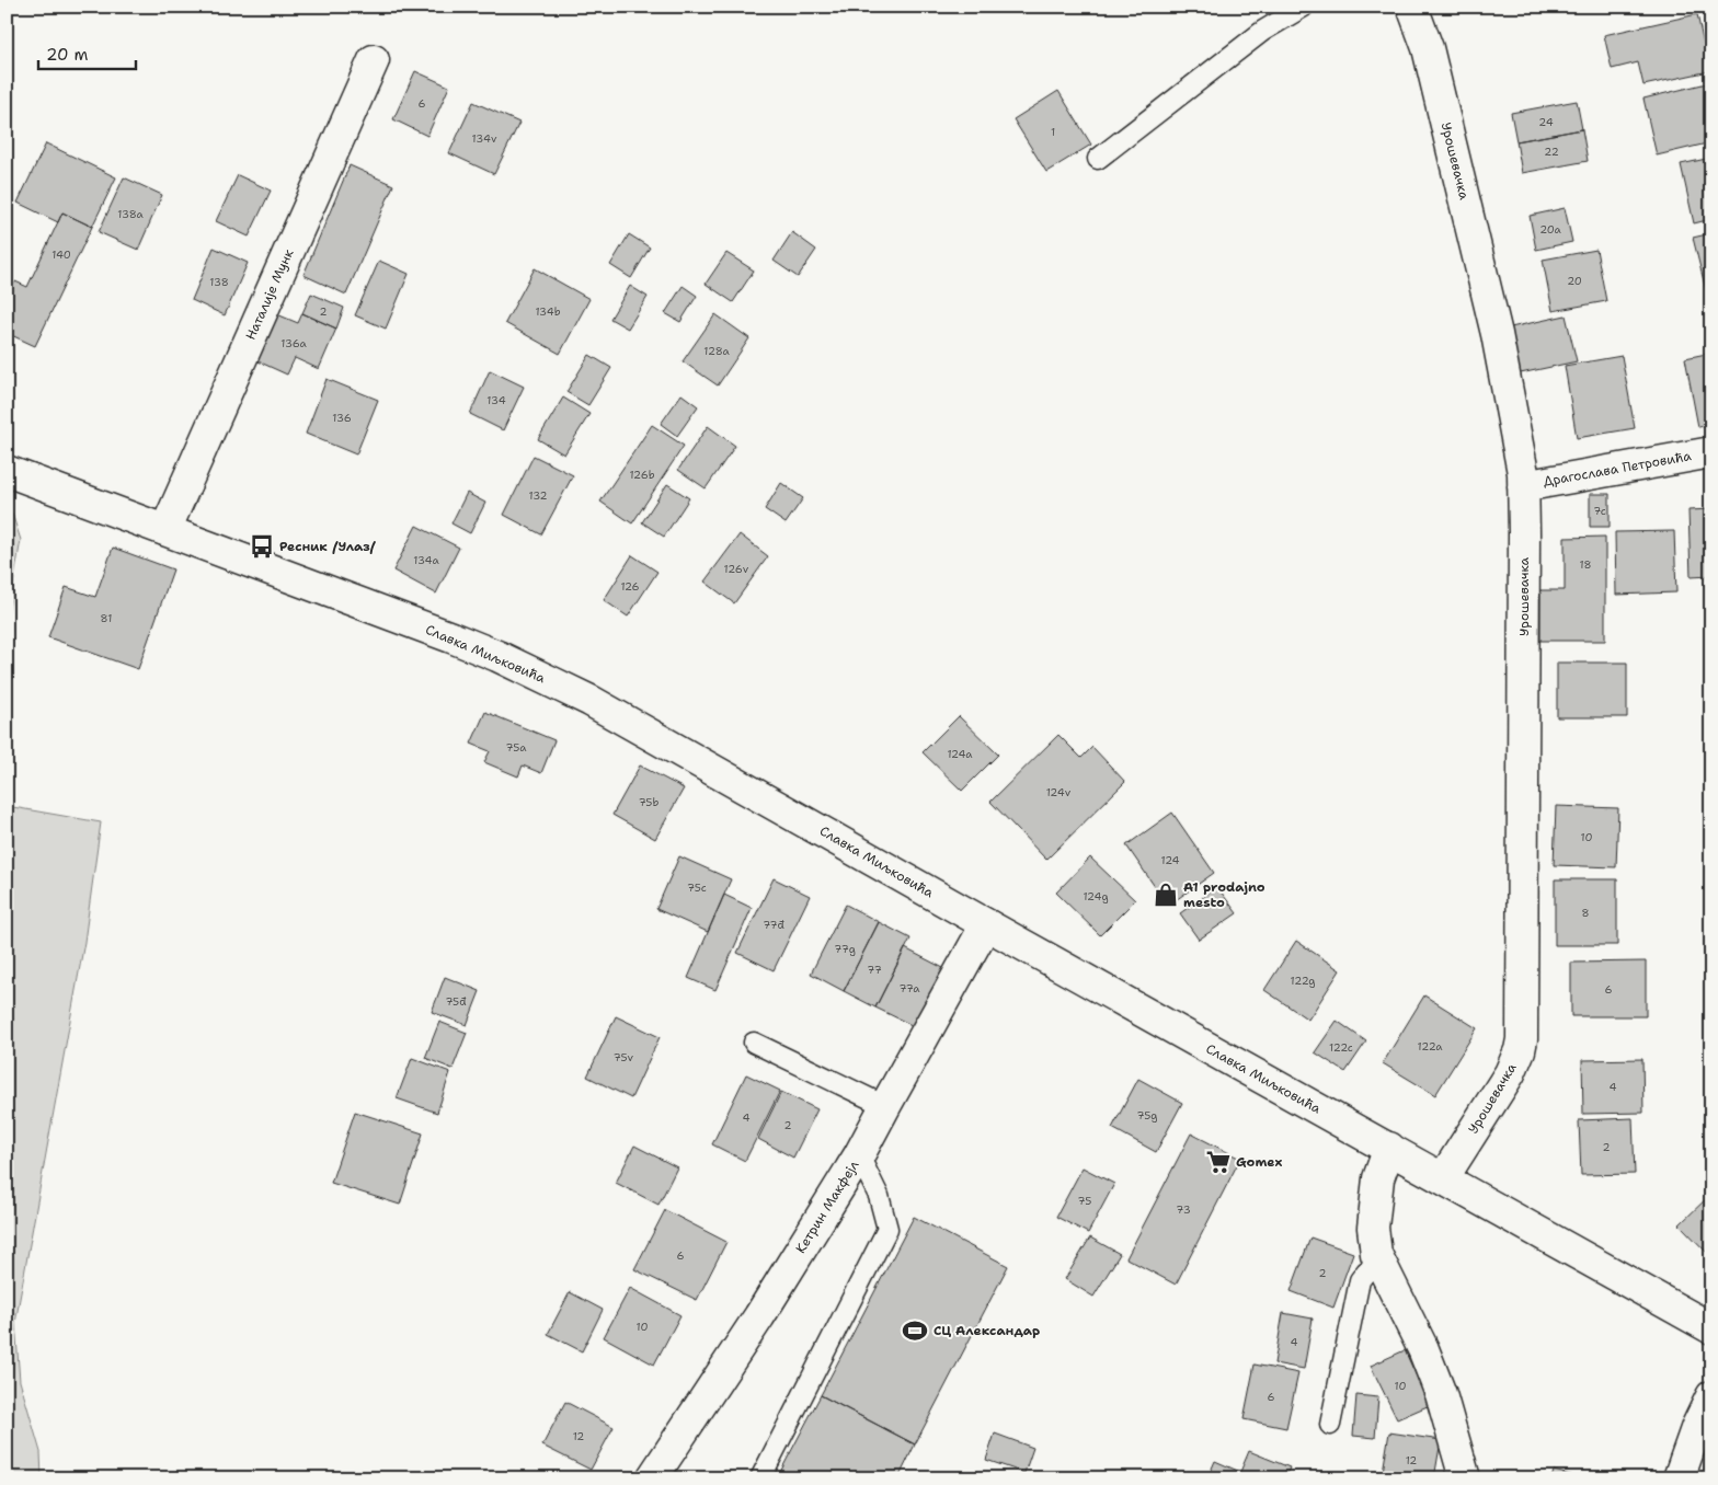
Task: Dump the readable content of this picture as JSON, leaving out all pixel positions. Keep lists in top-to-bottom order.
{
  "streets": {
    "street": [
      "Урошевачка",
      "Наталије Мунк",
      "Драгослава Петровића",
      "Славка Миљковића",
      "Кетрин Макфејл"
    ]
  },
  "crossings": [
    ["Урошевачка", "Драгослава Петровића"],
    ["Урошевачка", "Славка Миљковића"],
    ["Наталије Мунк", "Славка Миљковића"],
    ["Славка Миљковића", "Кетрин Макфејл"]
  ],
  "places": {
    "bus stop": ["Ресник /Улаз/"],
    "shop": ["A1 prodajno mesto"],
    "supermarket": ["Gomex"],
    "sports": ["СЦ Александар"]
  },
  "house_numbers": [
    "6",
    "24",
    "1",
    "134v",
    "22",
    "138a",
    "20a",
    "140",
    "20",
    "138",
    "2",
    "134b",
    "136a",
    "128a",
    "134",
    "136",
    "126b",
    "132",
    "7c",
    "134a",
    "18",
    "126v",
    "126",
    "81",
    "75a",
    "124a",
    "124v",
    "75b",
    "10",
    "124",
    "75c",
    "124g",
    "8",
    "77đ",
    "77g",
    "77",
    "122g",
    "77a",
    "6",
    "75đ",
    "122a",
    "122c",
    "75v",
    "4",
    "75g",
    "4",
    "2",
    "2",
    "75",
    "73",
    "6",
    "2",
    "10",
    "4",
    "10",
    "6",
    "12",
    "12"
  ],
  "scale_bar": "20 m"
}
